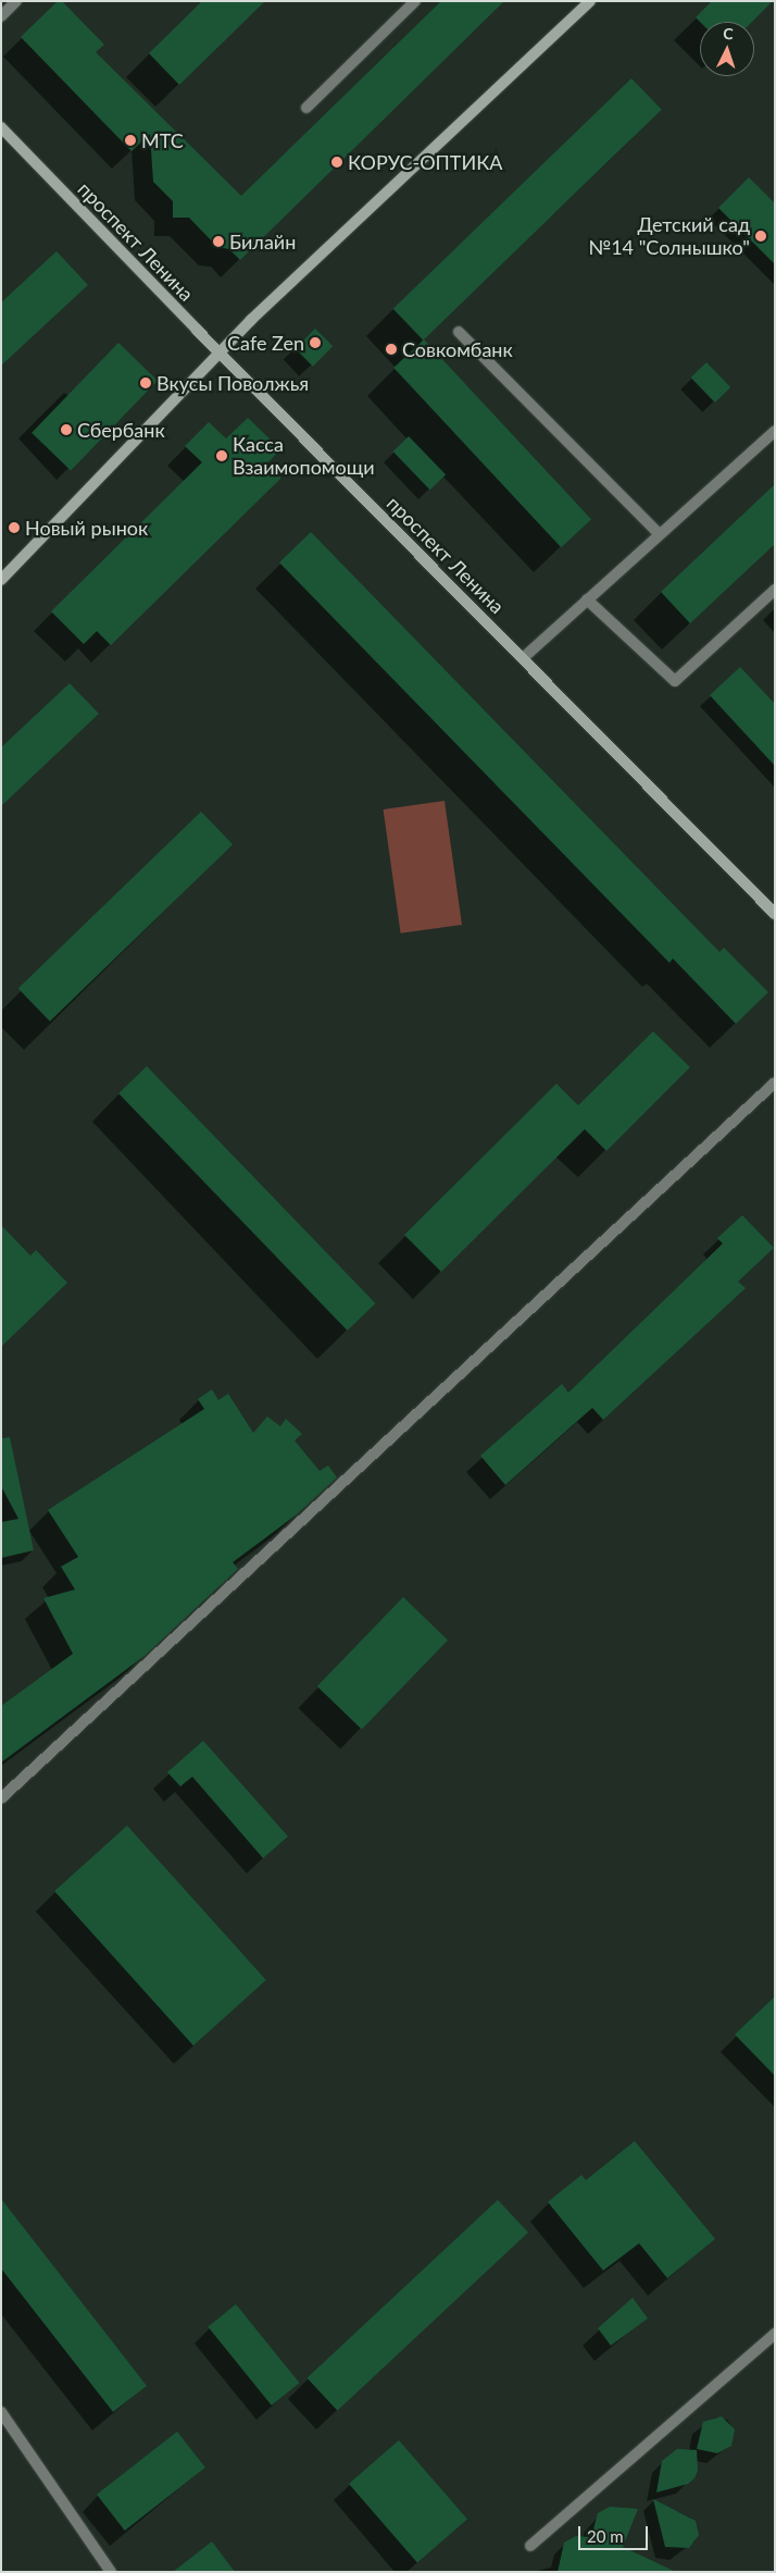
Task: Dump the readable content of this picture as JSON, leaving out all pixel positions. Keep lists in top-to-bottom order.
{
  "streets": {
    "street": ["проспект Ленина"]
  },
  "places": [
    "МТС",
    "КОРУС-ОПТИКА",
    "Детский сад №14 \"Солнышко\"",
    "Билайн",
    "Cafe Zen",
    "Совкомбанк",
    "Вкусы Поволжья",
    "Сбербанк",
    "Касса Взаимопомощи",
    "Новый рынок"
  ],
  "scale_bar": "20 m",
  "north": "top"
}
